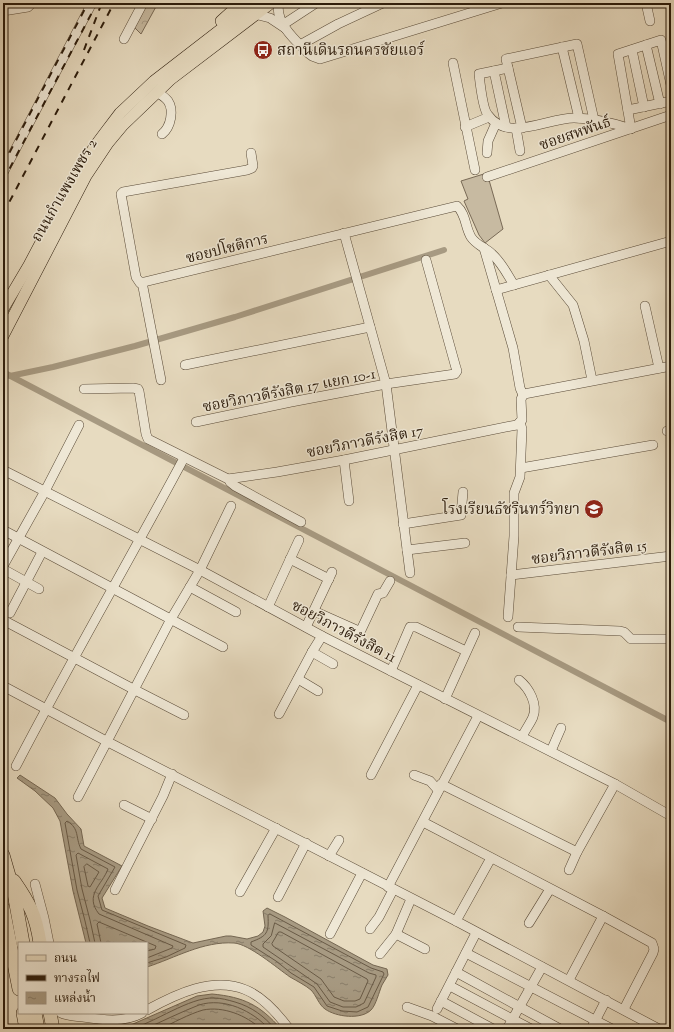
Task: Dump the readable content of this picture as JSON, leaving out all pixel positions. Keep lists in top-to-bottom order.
{
  "streets": {
    "main road": ["ถนนกำแพงเพชร 2"],
    "street": [
      "ซอยสหพันธ์",
      "ซอยปโชติการ",
      "ซอยวิภาวดีรังสิต 17 แยก 10-1",
      "ซอยวิภาวดีรังสิต 17",
      "ซอยวิภาวดีรังสิต 15",
      "ซอยวิภาวดีรังสิต 11"
    ]
  },
  "places": {
    "bus stop": ["สถานีเดินรถนครชัยแอร์"],
    "school or university": ["โรงเรียนธัชรินทร์วิทยา"]
  },
  "legend": ["ถนน", "ทางรถไฟ", "แหล่งน้ำ"]
}
